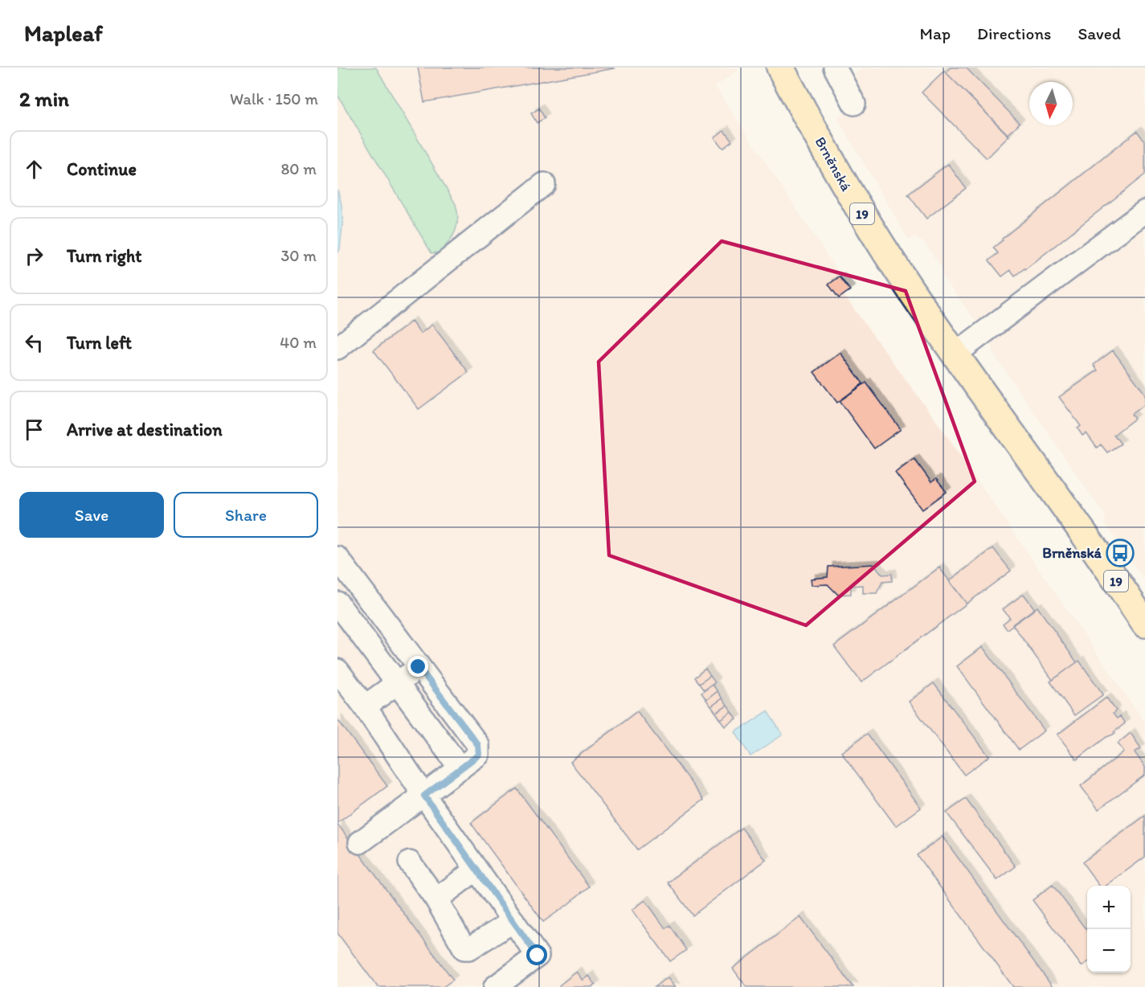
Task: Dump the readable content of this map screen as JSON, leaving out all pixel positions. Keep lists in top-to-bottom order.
{
  "streets": {
    "main road": ["Brněnská", "19"]
  },
  "places": {
    "bus stop": ["Brněnská"]
  },
  "north": "bottom",
  "page": {
    "header": "Mapleaf",
    "nav": ["Map", "Directions", "Saved"],
    "heading": ["2 min", "Walk · 150 m"],
    "list": [
      ["Continue", "80 m"],
      ["Turn right", "30 m"],
      ["Turn left", "40 m"],
      "Arrive at destination"
    ],
    "buttons": ["Save", "Share"],
    "map_buttons": ["+", "−"]
  }
}
